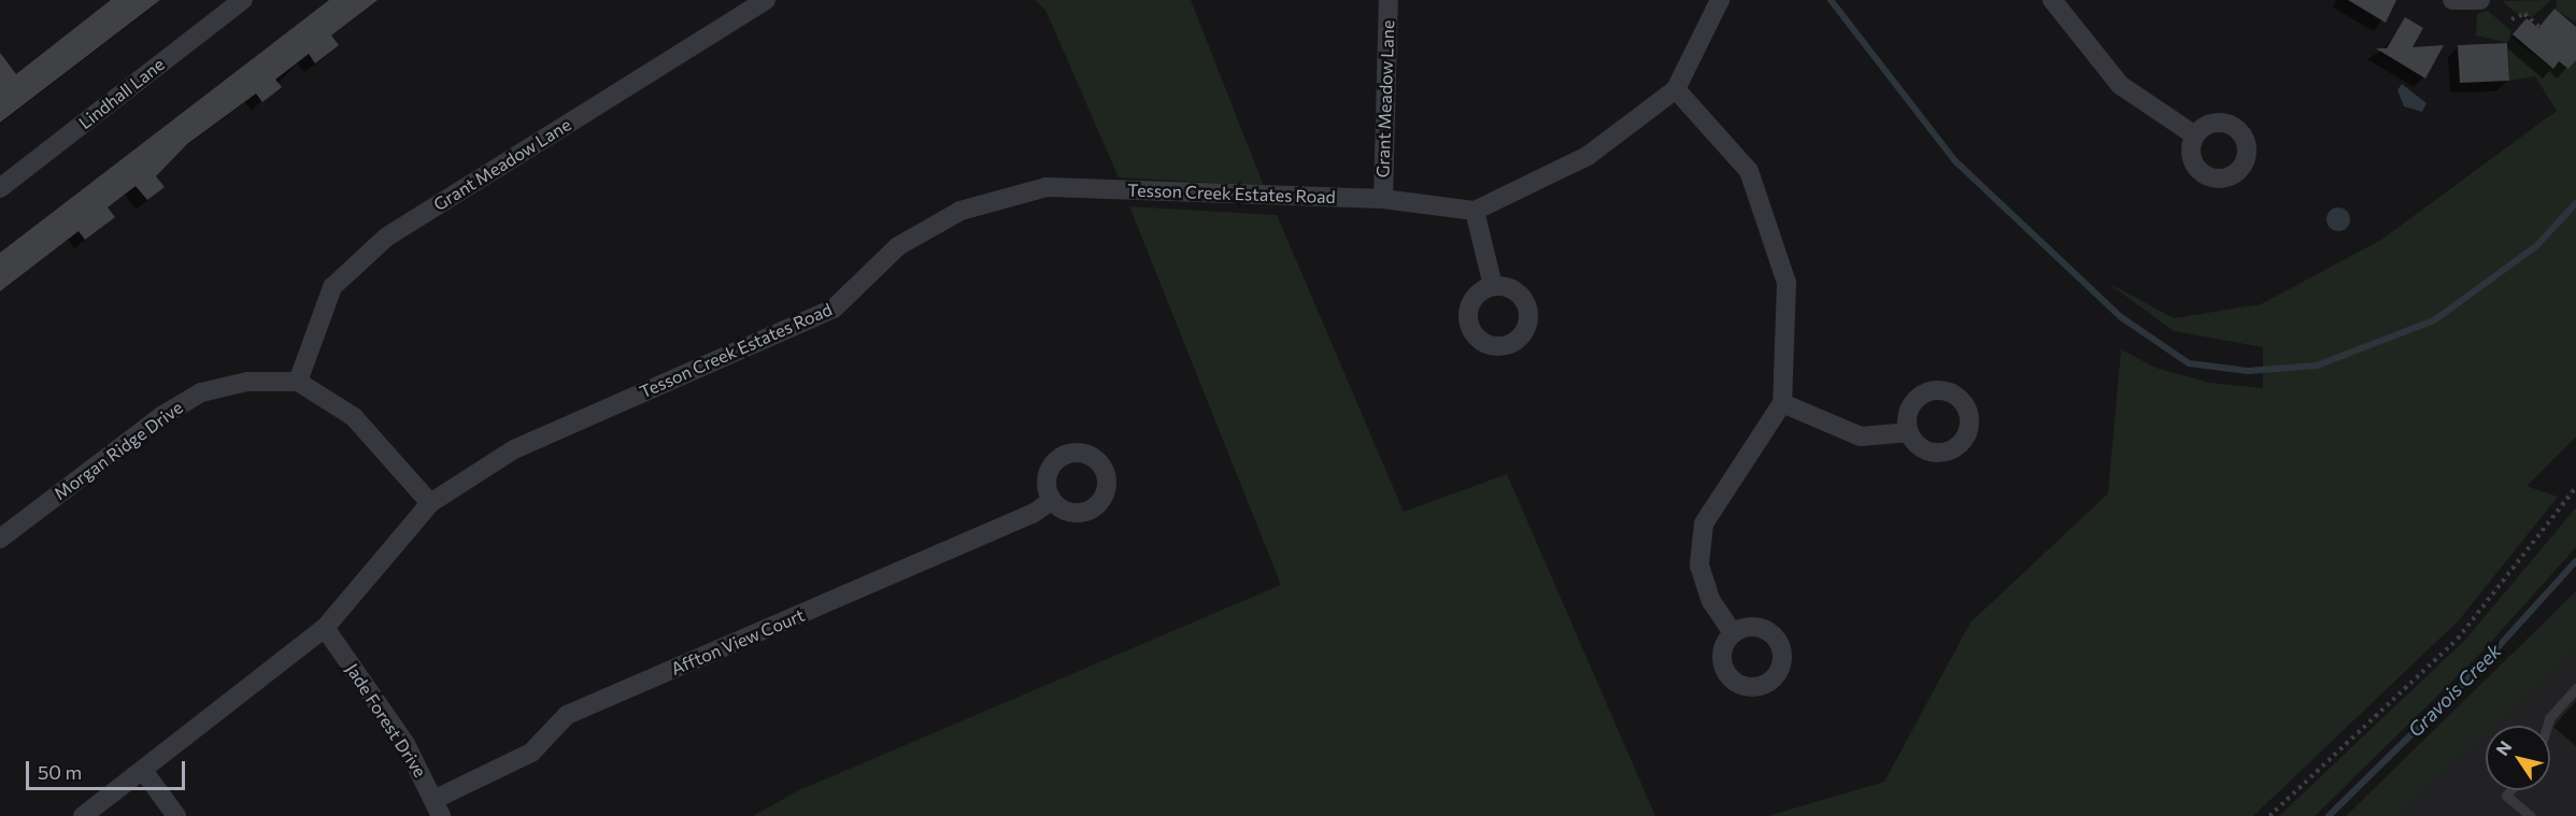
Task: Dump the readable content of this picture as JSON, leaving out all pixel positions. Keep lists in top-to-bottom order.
{
  "streets": {
    "street": [
      "Lindhall Lane",
      "Grant Meadow Lane",
      "Tesson Creek Estates Road",
      "Morgan Ridge Drive",
      "Affton View Court",
      "Jade Forest Drive"
    ]
  },
  "crossings": [
    ["Grant Meadow Lane", "Tesson Creek Estates Road"],
    ["Grant Meadow Lane", "Morgan Ridge Drive"],
    ["Tesson Creek Estates Road", "Jade Forest Drive"],
    ["Affton View Court", "Jade Forest Drive"]
  ],
  "water": ["Gravois Creek"],
  "scale_bar": "50 m",
  "north": "top left"
}
